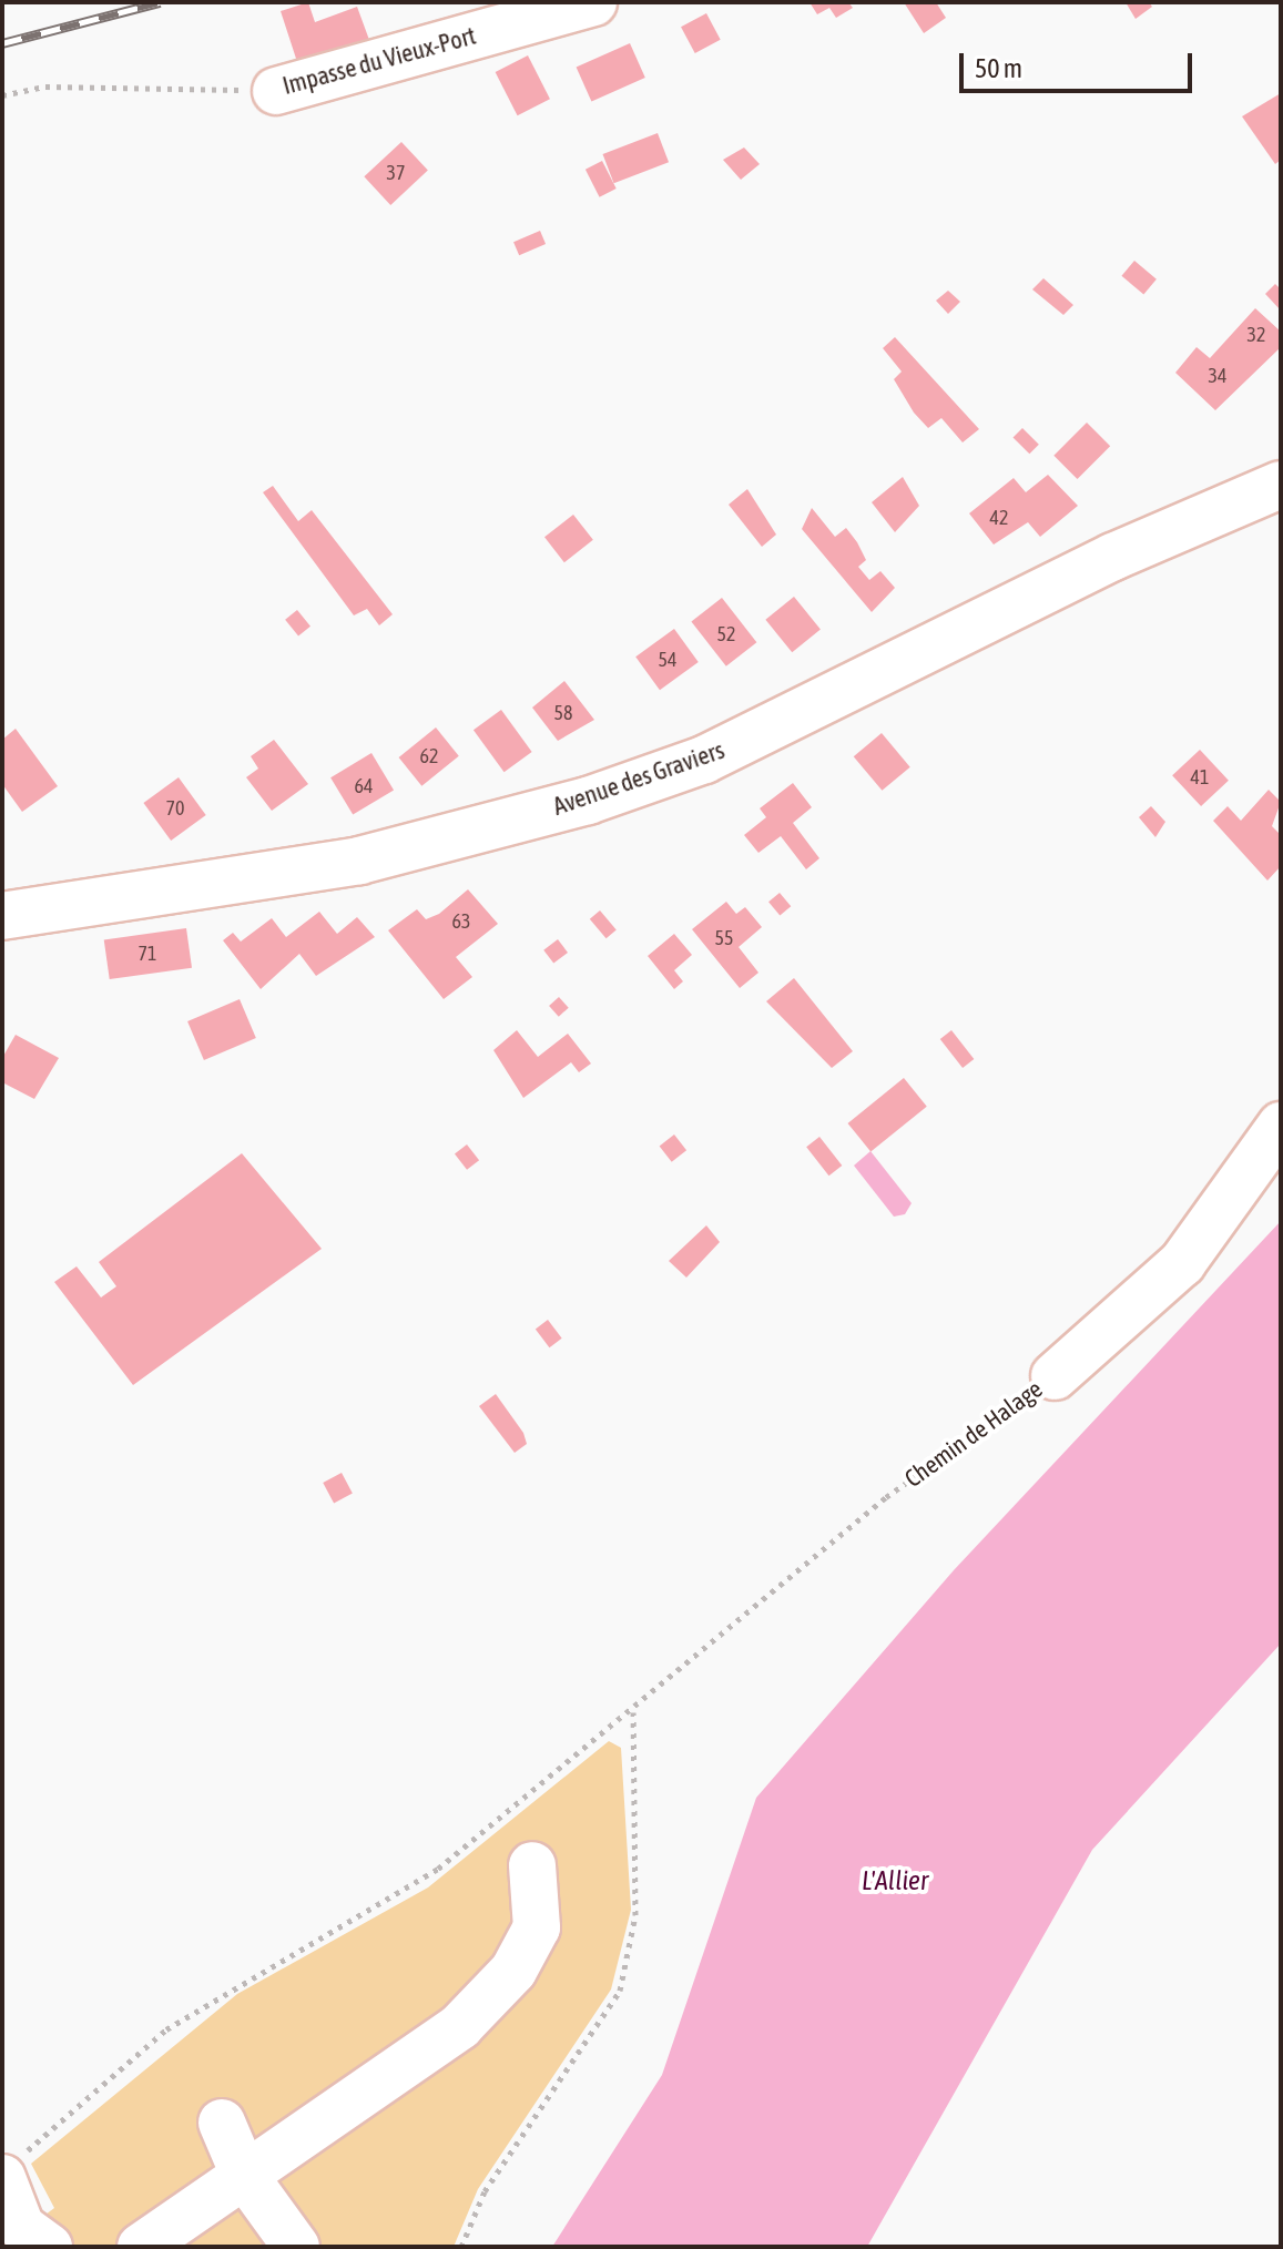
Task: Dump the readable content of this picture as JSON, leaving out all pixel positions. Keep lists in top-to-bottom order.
{
  "streets": {
    "street": ["Impasse du Vieux-Port", "Avenue des Graviers", "Chemin de Halage"]
  },
  "water": ["L'Allier"],
  "house_numbers": [
    "37",
    "32",
    "34",
    "42",
    "52",
    "54",
    "58",
    "62",
    "41",
    "64",
    "70",
    "63",
    "55",
    "71"
  ],
  "scale_bar": "50 m"
}
